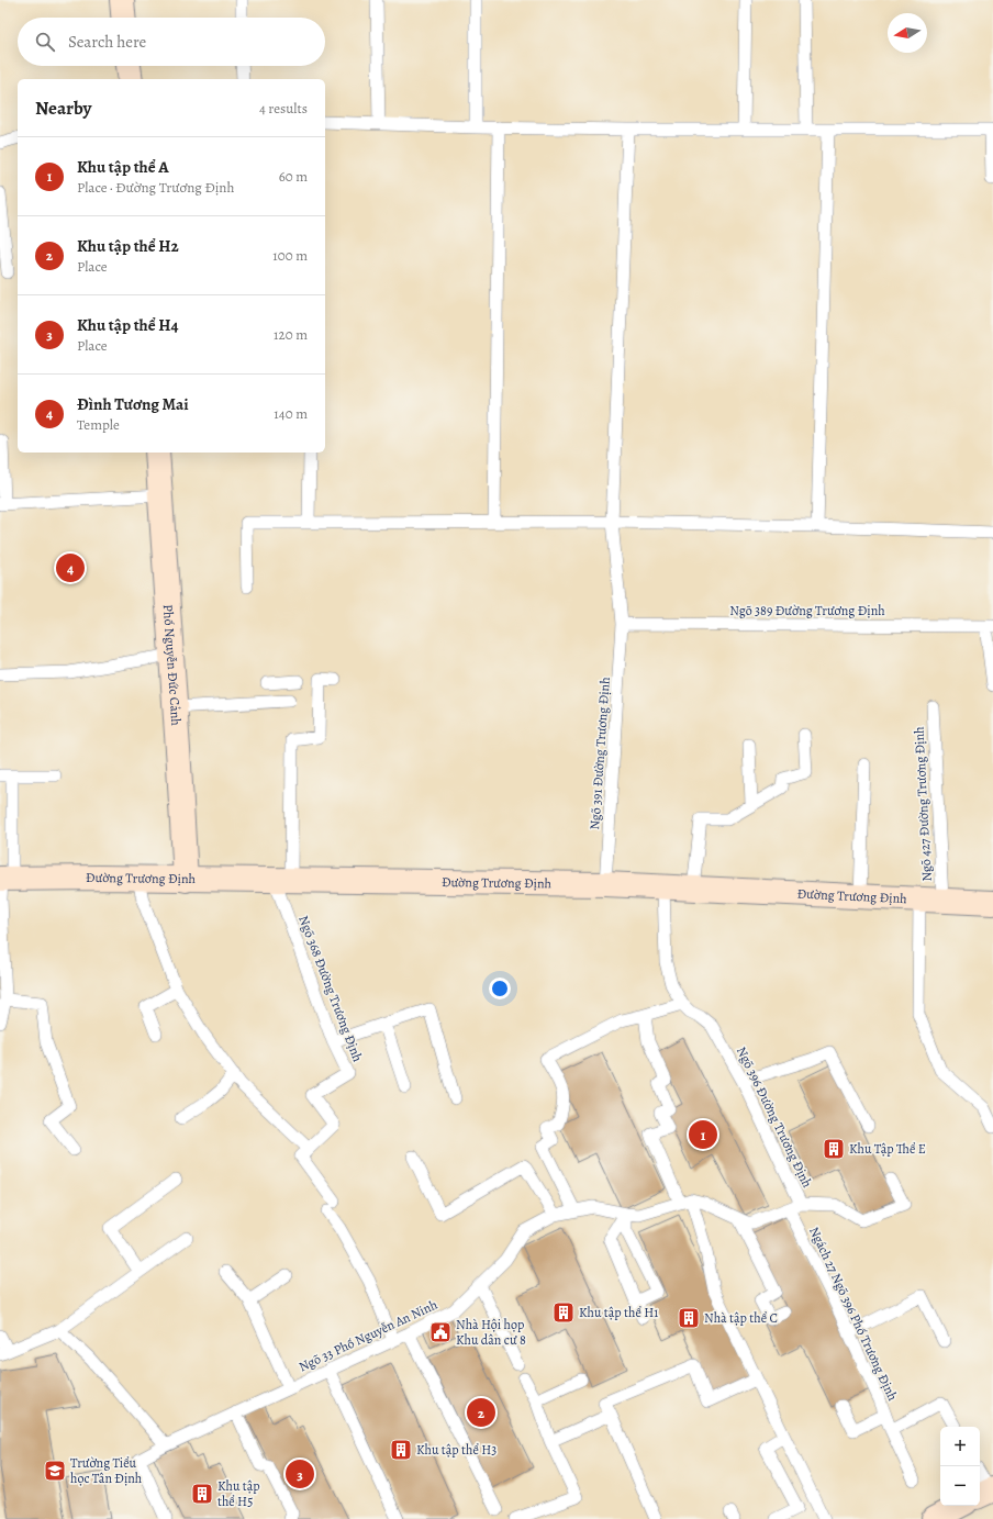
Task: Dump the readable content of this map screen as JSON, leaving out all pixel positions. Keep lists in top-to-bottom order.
{
  "streets": {
    "main road": ["Phố Nguyễn Đức Cảnh", "Đường Trương Định"],
    "lane": [
      "Ngõ 389 Đường Trương Định",
      "Ngõ 391 Đường Trương Định",
      "Ngõ 427 Đường Trương Định",
      "Ngõ 368 Đường Trương Định",
      "Ngõ 396 Đường Trương Định",
      "Ngách 27 Ngõ 396 Phố Trương Định",
      "Ngõ 33 Phố Nguyễn An Ninh"
    ]
  },
  "crossings": [
    ["Ngõ 389 Đường Trương Định", "Ngõ 391 Đường Trương Định"],
    ["Phố Nguyễn Đức Cảnh", "Đường Trương Định"],
    ["Ngõ 391 Đường Trương Định", "Đường Trương Định"],
    ["Ngõ 427 Đường Trương Định", "Đường Trương Định"],
    ["Đường Trương Định", "Ngõ 368 Đường Trương Định"],
    ["Đường Trương Định", "Ngõ 396 Đường Trương Định"],
    ["Ngõ 396 Đường Trương Định", "Ngách 27 Ngõ 396 Phố Trương Định"]
  ],
  "places": {
    "building": [
      "Khu Tập Thể E",
      "Khu tập thể H1",
      "Nhà tập thể C",
      "Khu tập thể H3",
      "Khu tập thể H5"
    ],
    "public building": ["Nhà Hội họp Khu dân cư 8"],
    "school or university": ["Trường Tiểu học Tân Định"]
  },
  "north": "left",
  "page": {
    "search": "Search here",
    "heading": ["Nearby", "4 results"],
    "list": [
      {
        "mark": "1",
        "name": "Khu tập thể A",
        "note": "Place · Đường Trương Định",
        "value": "60 m"
      },
      {
        "mark": "2",
        "name": "Khu tập thể H2",
        "note": "Place",
        "value": "100 m"
      },
      {
        "mark": "3",
        "name": "Khu tập thể H4",
        "note": "Place",
        "value": "120 m"
      },
      {
        "mark": "4",
        "name": "Đình Tương Mai",
        "note": "Temple",
        "value": "140 m"
      }
    ],
    "pins": [
      "4",
      "1",
      "2",
      "3"
    ],
    "map_buttons": ["+", "−"]
  }
}
